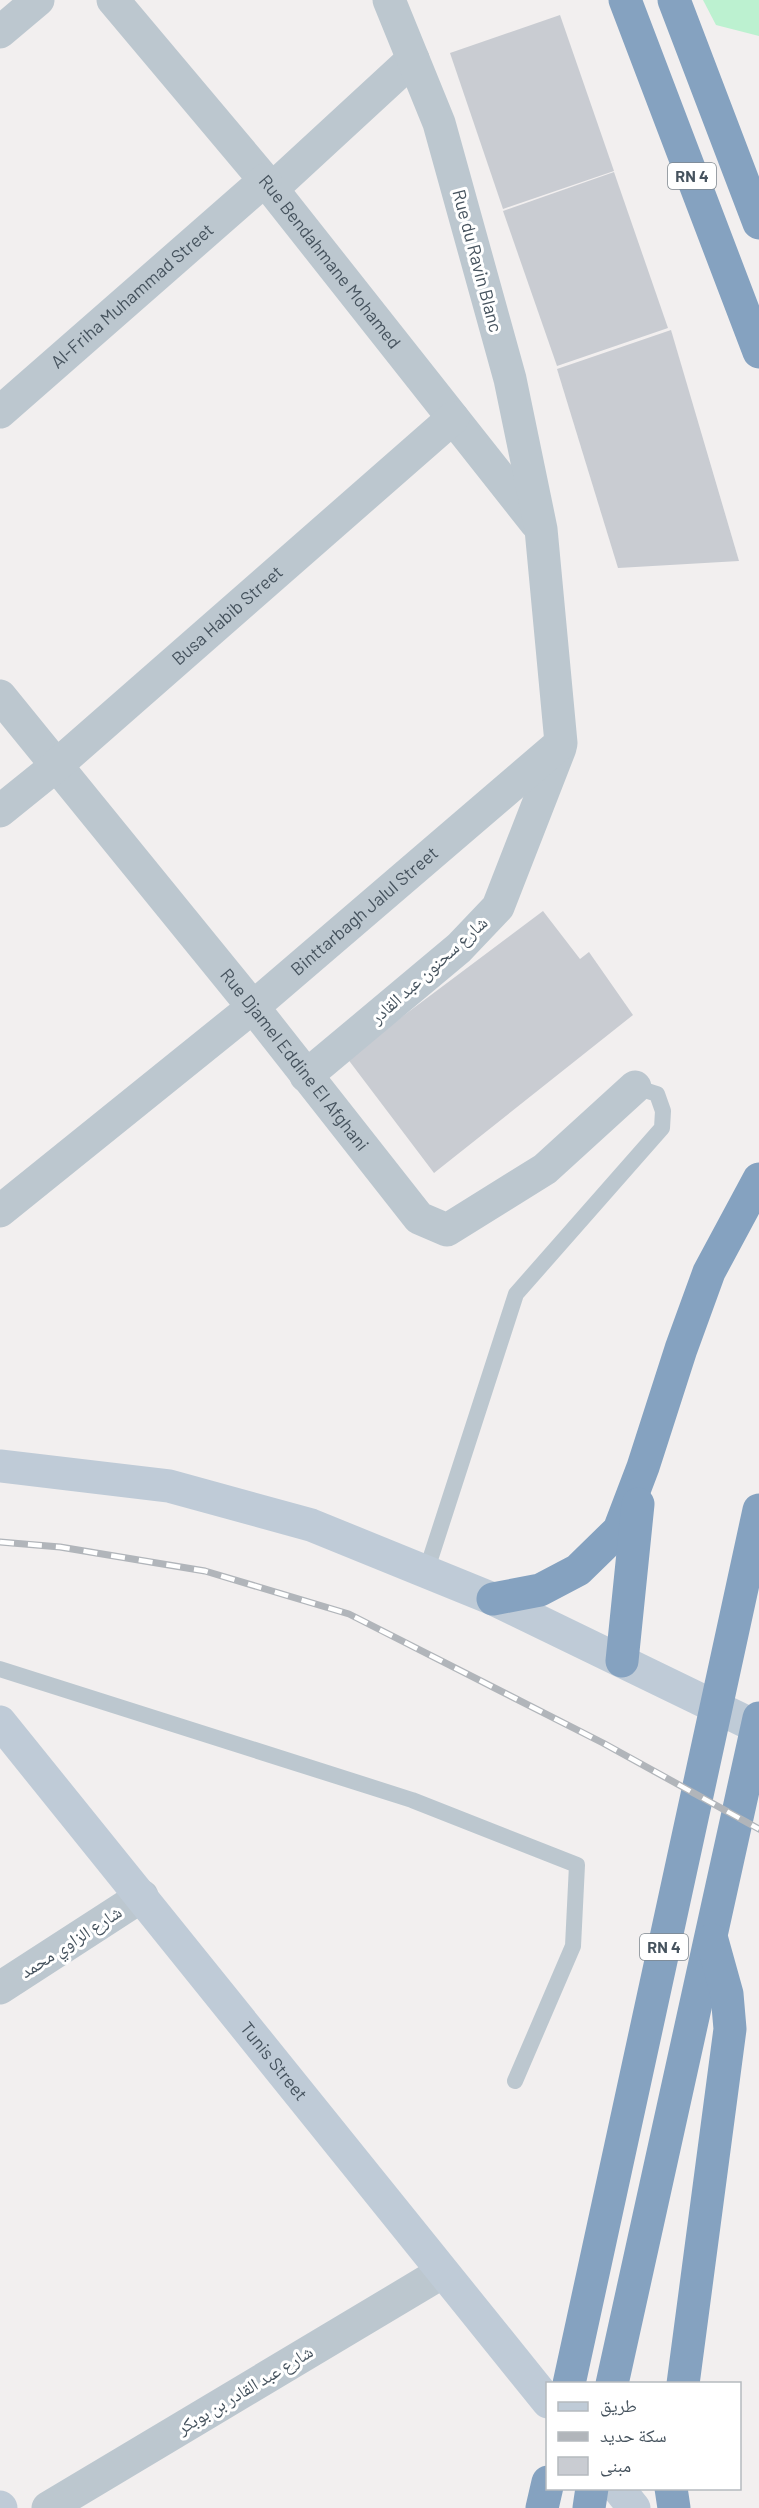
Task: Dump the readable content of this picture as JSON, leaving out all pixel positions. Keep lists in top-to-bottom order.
{
  "streets": {
    "highway": ["RN 4"],
    "main road": ["Tunis Street"],
    "street": [
      "Rue du Ravin Blanc",
      "Rue Bendahmane Mohamed",
      "Al-Friha Muhammad Street",
      "Busa Habib Street",
      "Binttarbagh Jalul Street",
      "شارع سحنون عبد القادر",
      "Rue Djamel Eddine El Afghani",
      "شارع الزاوي محمد",
      "شارع عبد القادر بن بوبكر"
    ]
  },
  "crossings": [
    ["Rue du Ravin Blanc", "Rue Bendahmane Mohamed"],
    ["Rue du Ravin Blanc", "Al-Friha Muhammad Street"],
    ["Rue Bendahmane Mohamed", "Al-Friha Muhammad Street"],
    ["Rue Bendahmane Mohamed", "Busa Habib Street"],
    ["Busa Habib Street", "Rue Djamel Eddine El Afghani"],
    ["Binttarbagh Jalul Street", "شارع سحنون عبد القادر"],
    ["Binttarbagh Jalul Street", "Rue Djamel Eddine El Afghani"],
    ["شارع سحنون عبد القادر", "Rue Djamel Eddine El Afghani"],
    ["شارع الزاوي محمد", "Tunis Street"],
    ["Tunis Street", "شارع عبد القادر بن بوبكر"]
  ],
  "legend": ["طريق", "سكة حديد", "مبنى"]
}
